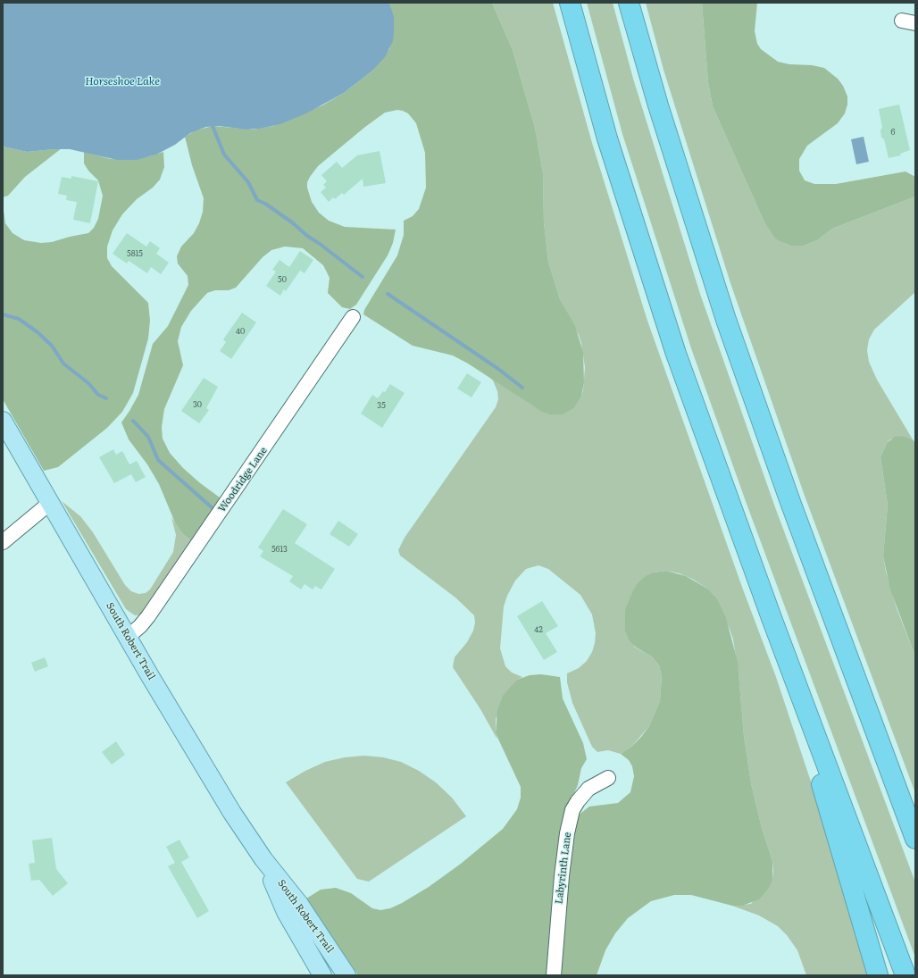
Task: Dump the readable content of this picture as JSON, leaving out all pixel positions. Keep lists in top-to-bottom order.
{
  "streets": {
    "main road": ["South Robert Trail"],
    "street": ["Woodridge Lane", "Labyrinth Lane"]
  },
  "crossings": [
    ["Woodridge Lane", "South Robert Trail"]
  ],
  "water": ["Horseshoe Lake"],
  "house_numbers": [
    "6",
    "5815",
    "50",
    "40",
    "30",
    "35",
    "5613",
    "42"
  ]
}
